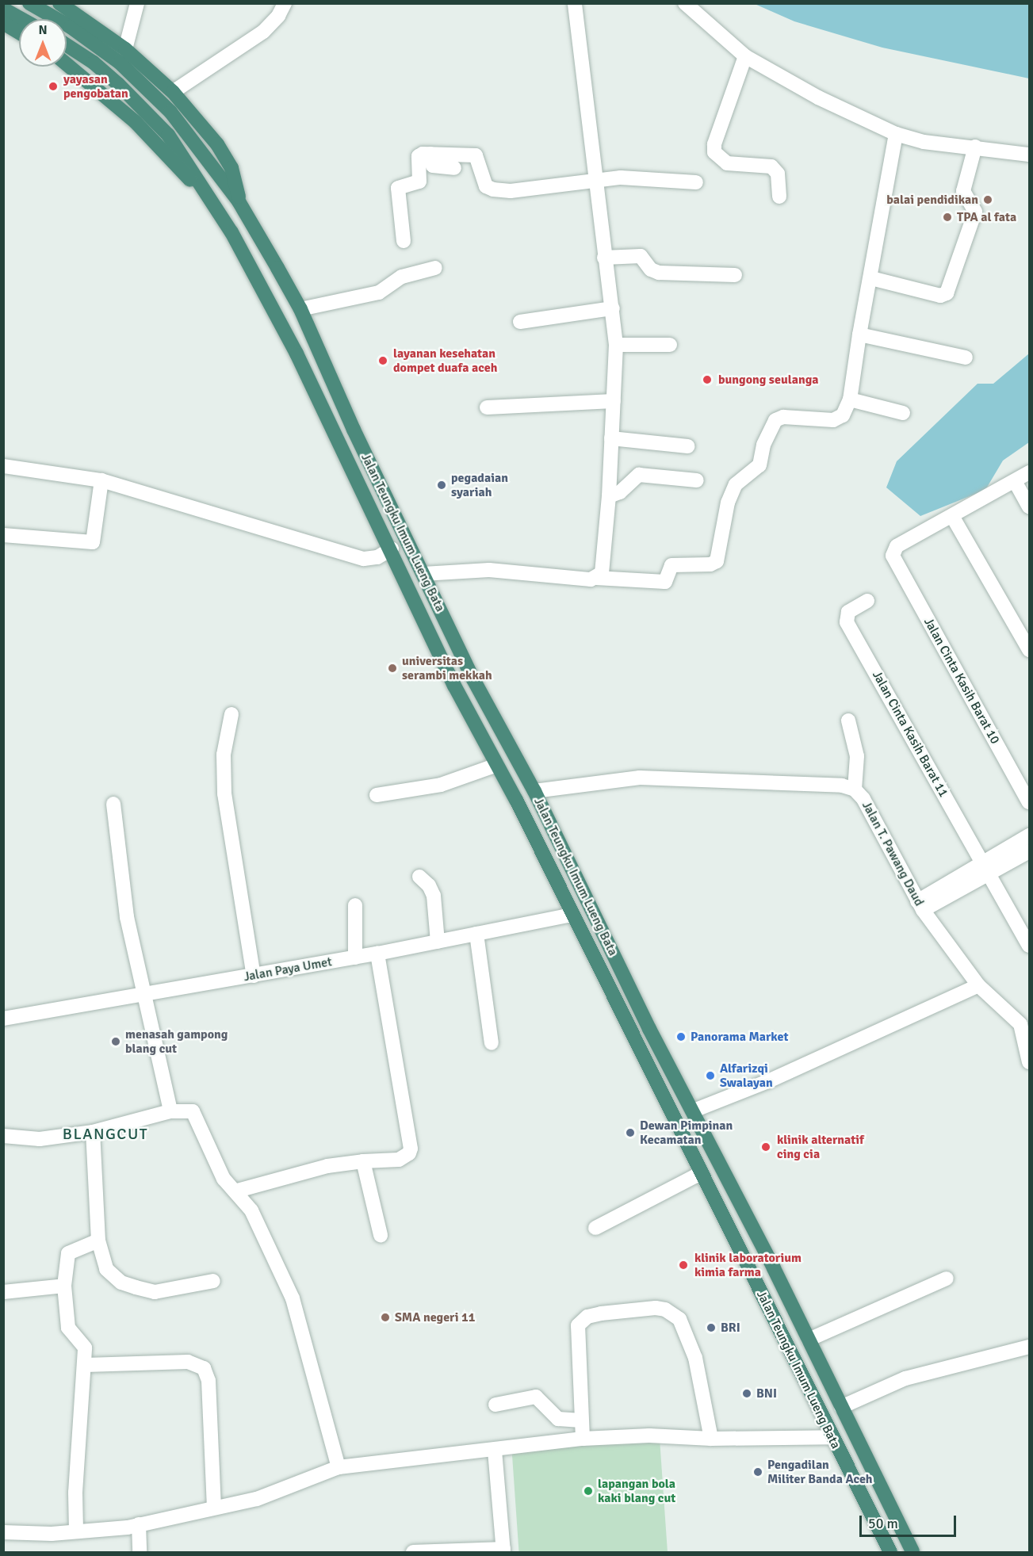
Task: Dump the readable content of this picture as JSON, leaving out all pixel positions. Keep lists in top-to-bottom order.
{
  "streets": {
    "highway": ["Jalan Teungku Imum Lueng Bata"],
    "street": [
      "Jalan Cinta Kasih Barat 10",
      "Jalan Cinta Kasih Barat 11",
      "Jalan T. Pawang Daud",
      "Jalan Paya Umet"
    ]
  },
  "crossings": [
    ["Jalan Teungku Imum Lueng Bata", "Jalan T. Pawang Daud"],
    ["Jalan Teungku Imum Lueng Bata", "Jalan Paya Umet"]
  ],
  "districts": ["BLANGCUT"],
  "places": [
    "yayasan pengobatan",
    "balai pendidikan",
    "TPA al fata",
    "layanan kesehatan dompet duafa aceh",
    "bungong seulanga",
    "pegadaian syariah",
    "universitas serambi mekkah",
    "Panorama Market",
    "menasah gampong blang cut",
    "Alfarizqi Swalayan",
    "Dewan Pimpinan Kecamatan",
    "klinik alternatif cing cia",
    "klinik laboratorium kimia farma",
    "SMA negeri 11",
    "BRI",
    "BNI",
    "Pengadilan Militer Banda Aceh",
    "lapangan bola kaki blang cut"
  ],
  "scale_bar": "50 m",
  "north": "top"
}
